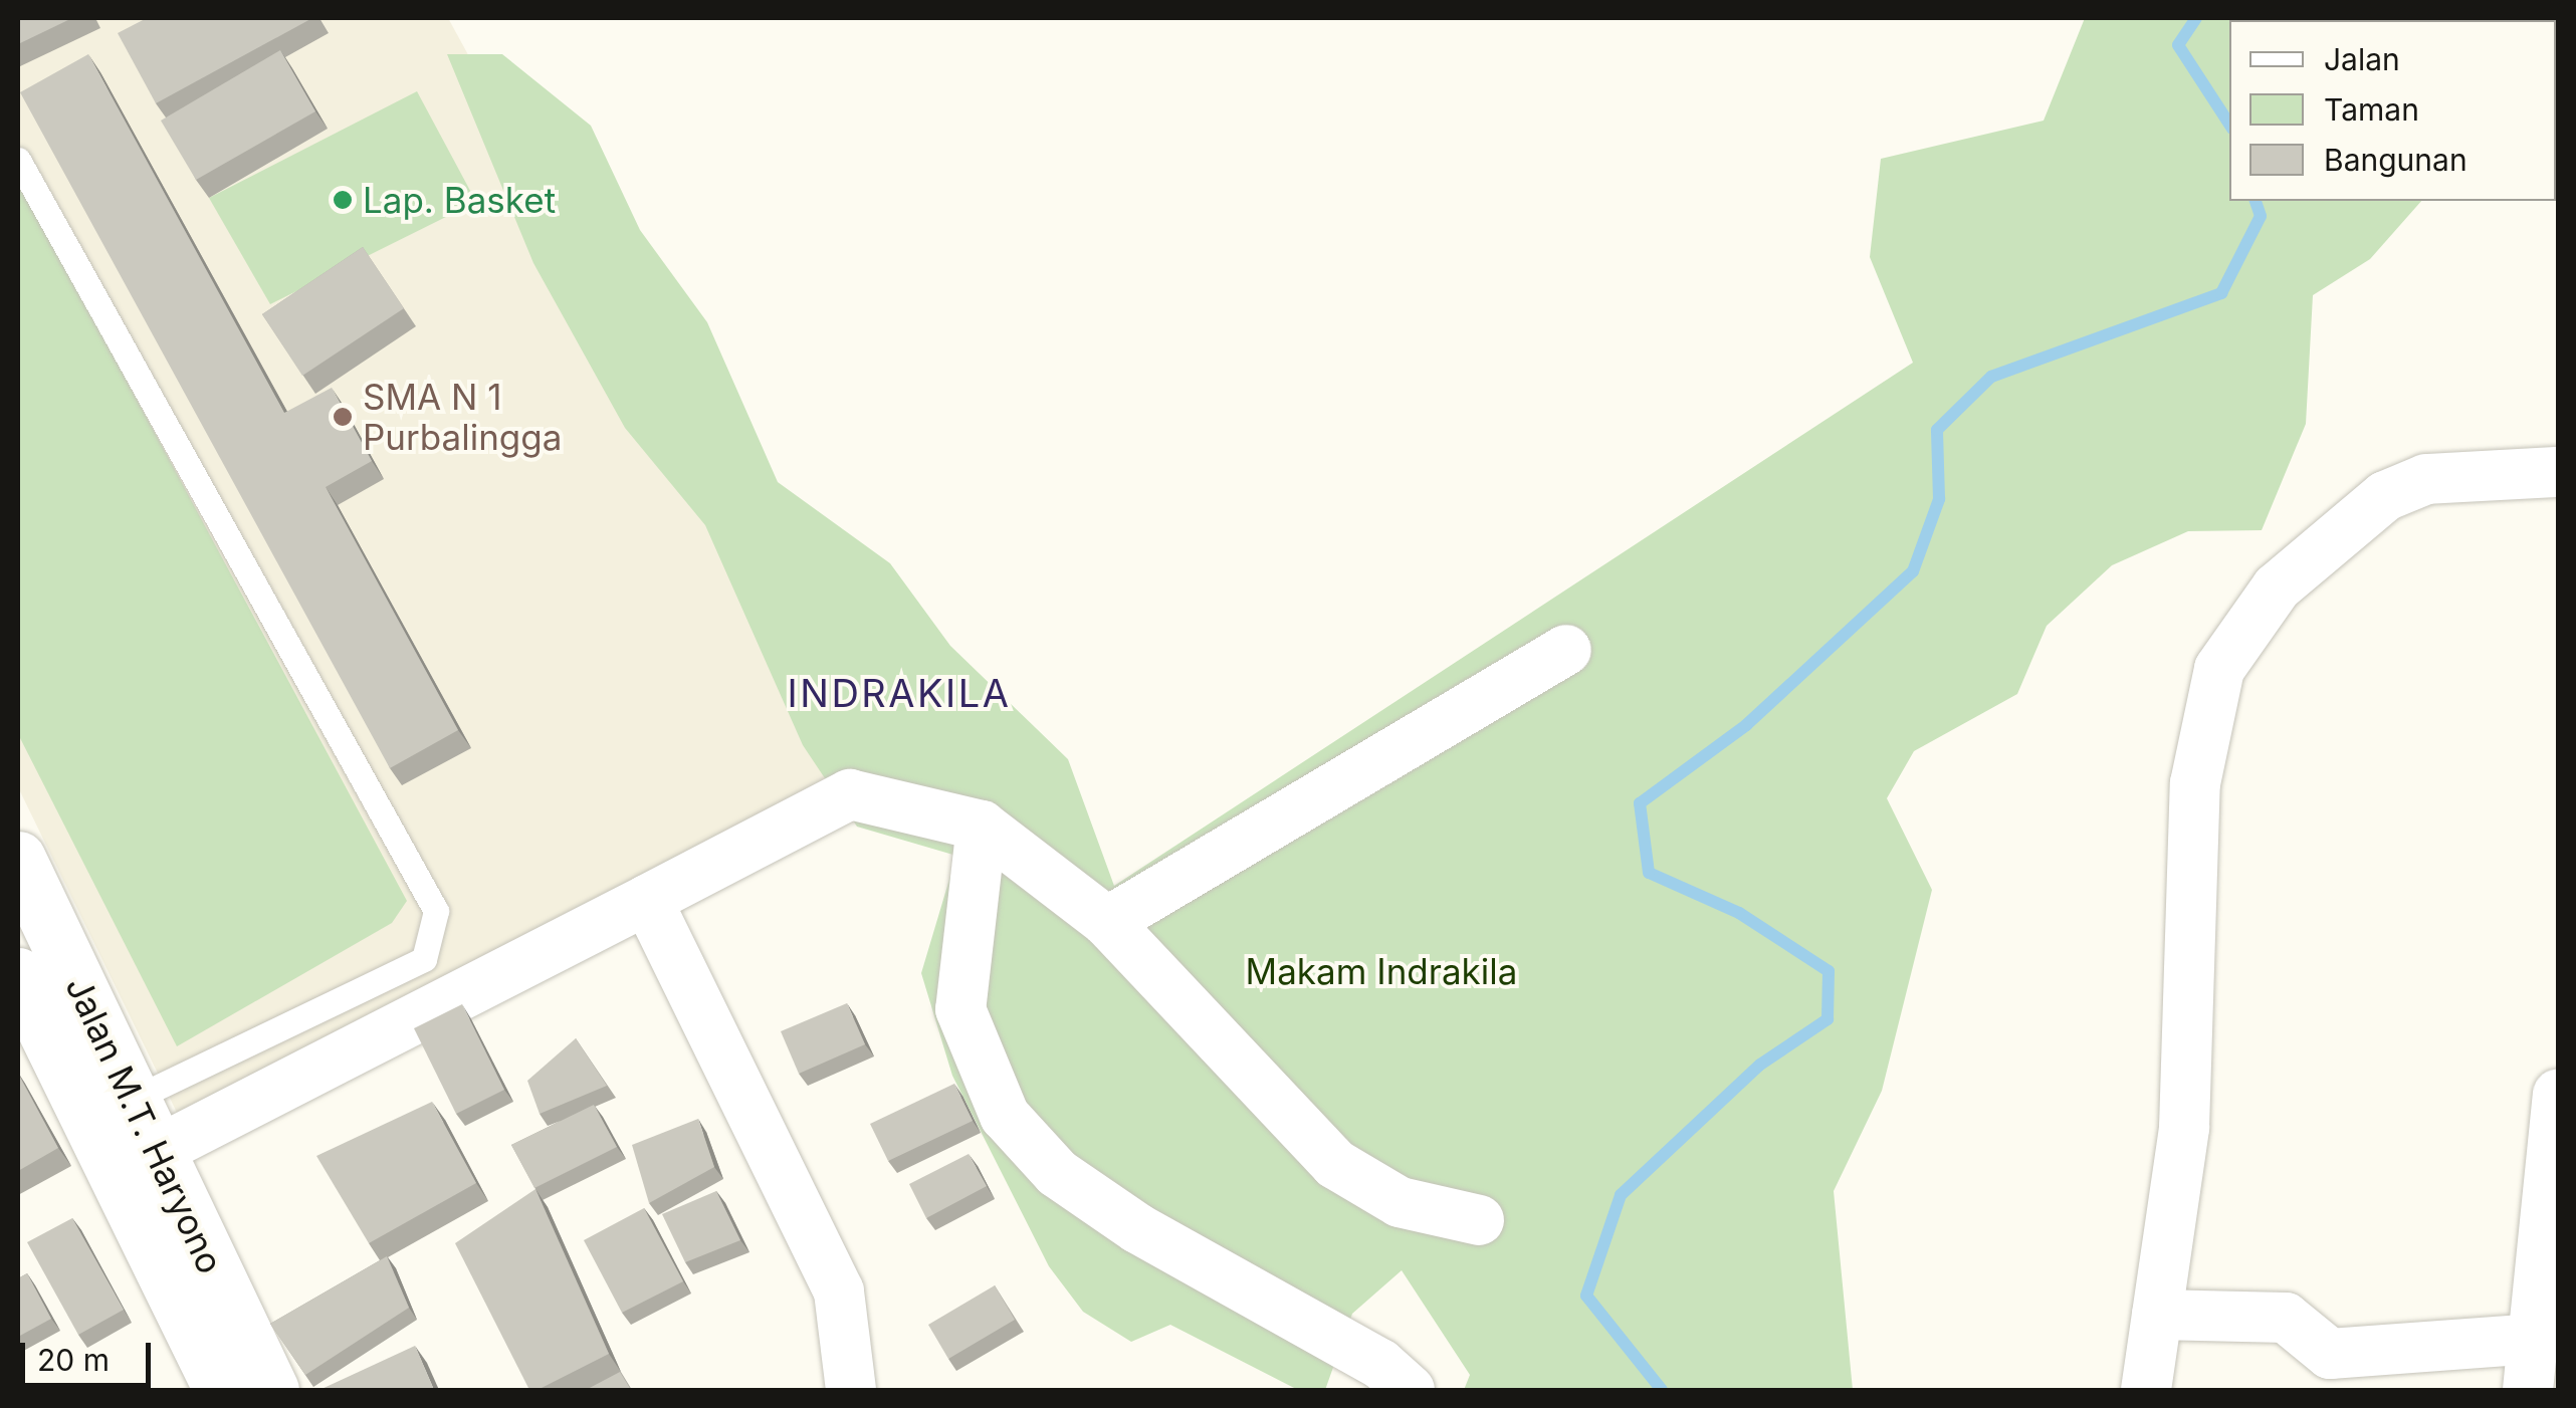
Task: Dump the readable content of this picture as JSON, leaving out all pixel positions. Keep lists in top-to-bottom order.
{
  "streets": {
    "main road": ["Jalan M.T. Haryono"]
  },
  "districts": ["INDRAKILA"],
  "parks": ["Makam Indrakila"],
  "places": ["Lap. Basket", "SMA N 1 Purbalingga"],
  "legend": ["Jalan", "Taman", "Bangunan"],
  "scale_bar": "20 m"
}
